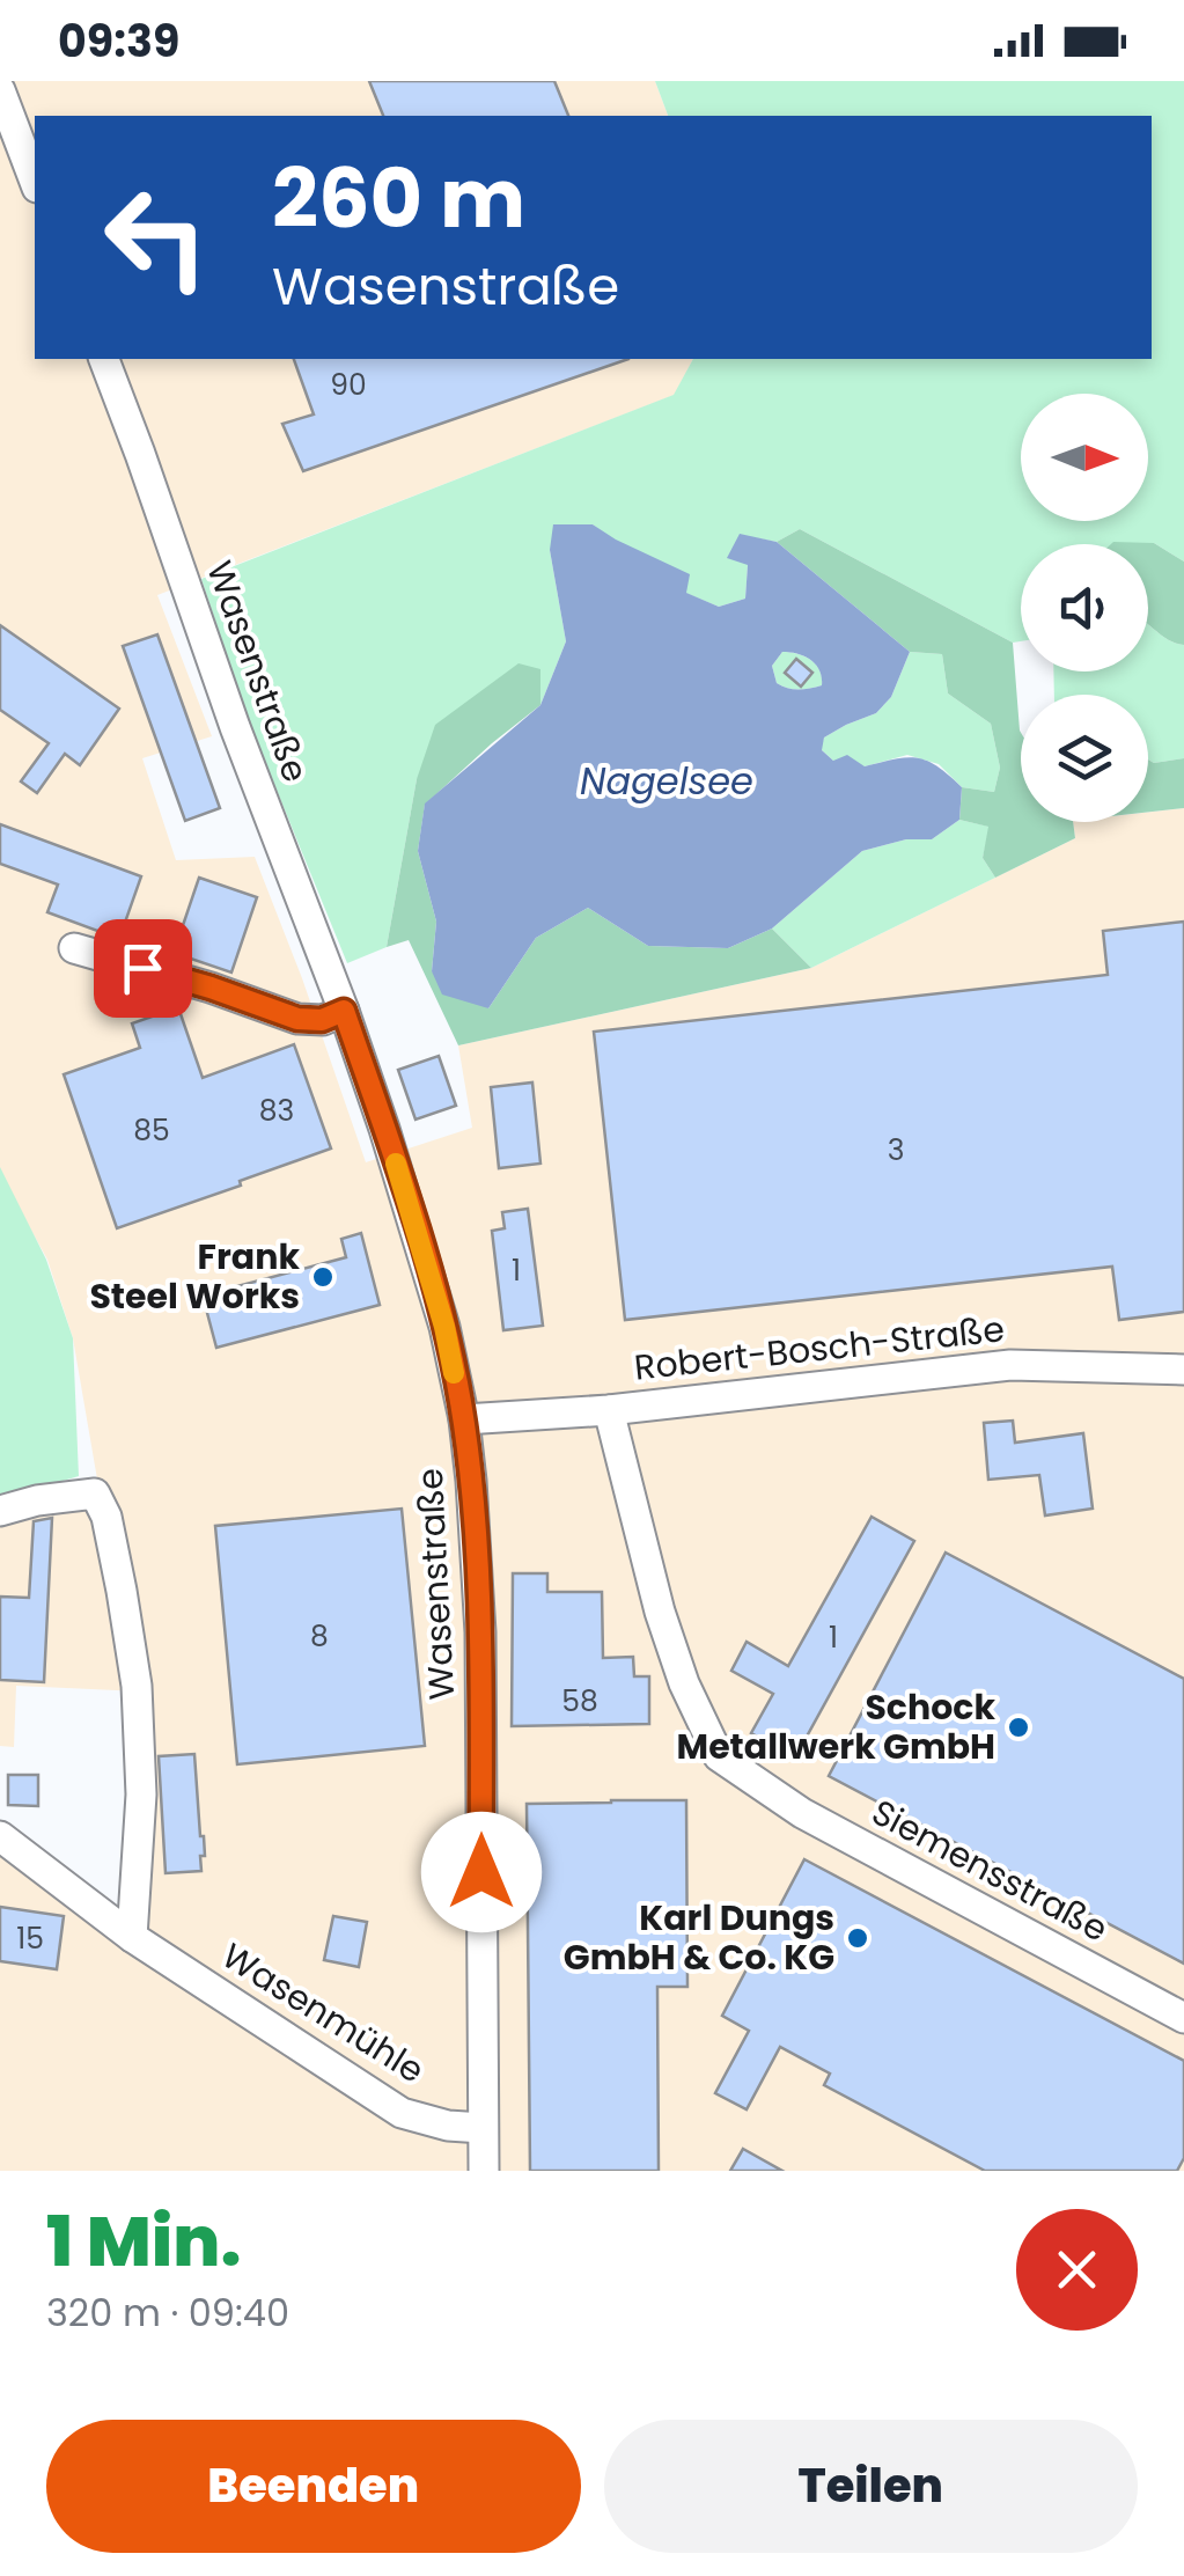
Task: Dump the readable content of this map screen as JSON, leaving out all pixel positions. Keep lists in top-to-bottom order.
{
  "streets": {
    "street": [
      "Wasenstraße",
      "Robert-Bosch-Straße",
      "Siemensstraße",
      "Wasenmühle"
    ]
  },
  "crossings": [
    ["Wasenstraße", "Robert-Bosch-Straße"],
    ["Wasenstraße", "Wasenmühle"],
    ["Robert-Bosch-Straße", "Siemensstraße"]
  ],
  "water": ["Nagelsee"],
  "places": ["Frank Steel Works", "Schock Metallwerk GmbH", "Karl Dungs GmbH & Co. KG"],
  "house_numbers": [
    "90",
    "83",
    "85",
    "3",
    "1",
    "8",
    "1",
    "58",
    "15"
  ],
  "north": "right",
  "page": {
    "status": "09:39",
    "turn": ["260 m", "Wasenstraße"],
    "heading": ["1 Min.", "320 m · 09:40"],
    "buttons": ["Beenden", "Teilen"]
  }
}
